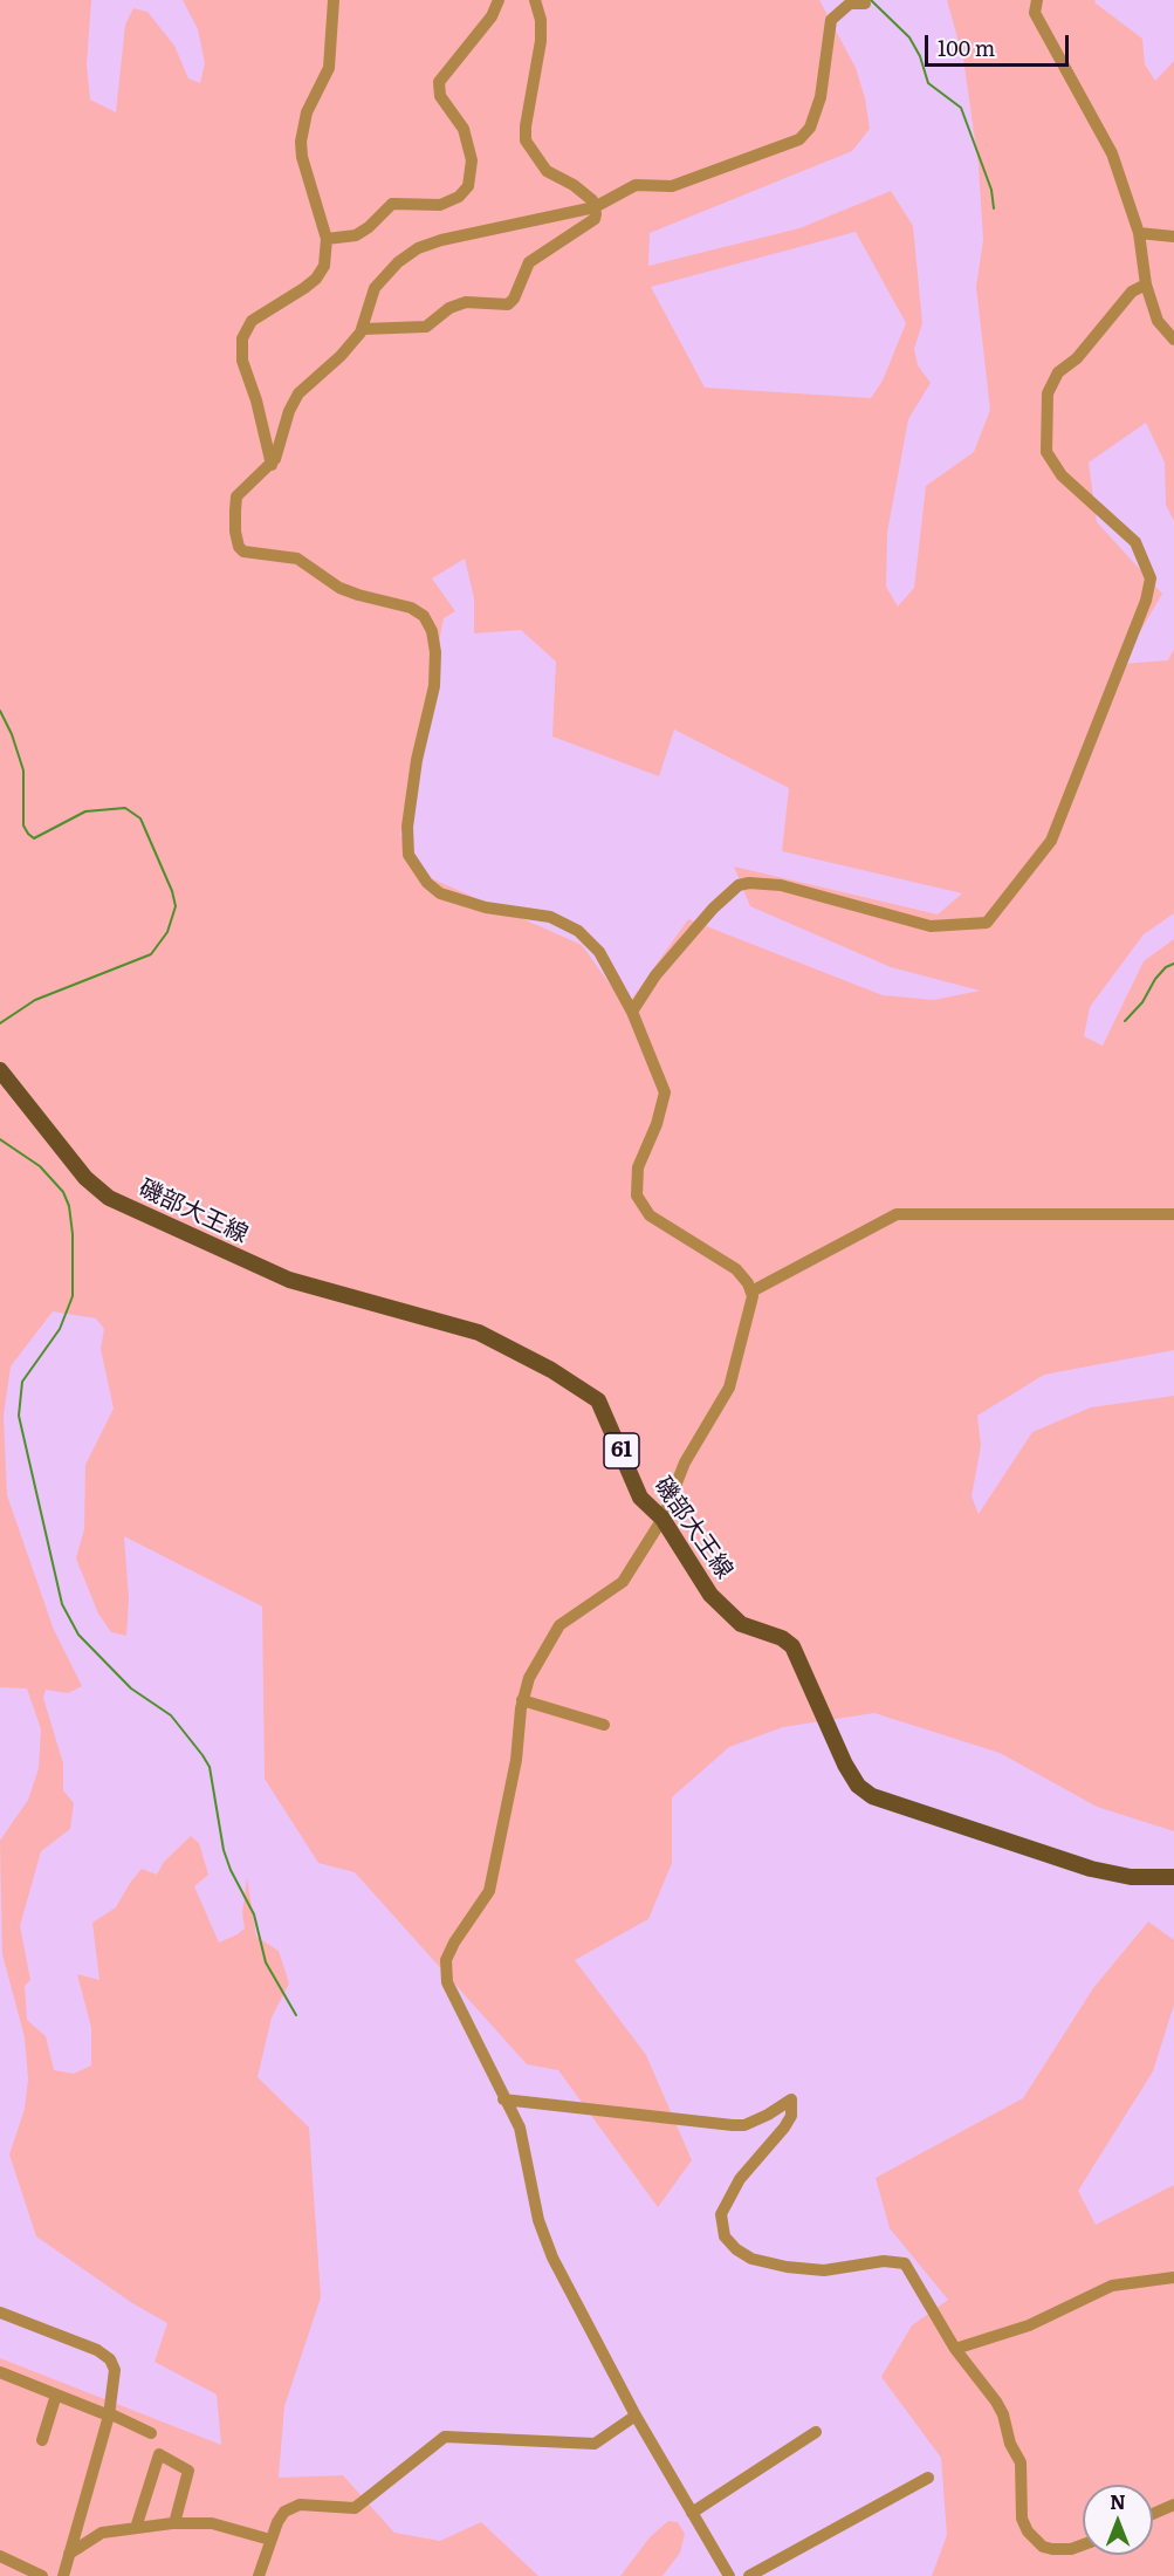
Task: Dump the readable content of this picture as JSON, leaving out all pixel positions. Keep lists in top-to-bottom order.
{
  "streets": {
    "main road": ["磯部大王線", "61"]
  },
  "scale_bar": "100 m",
  "north": "top"
}
